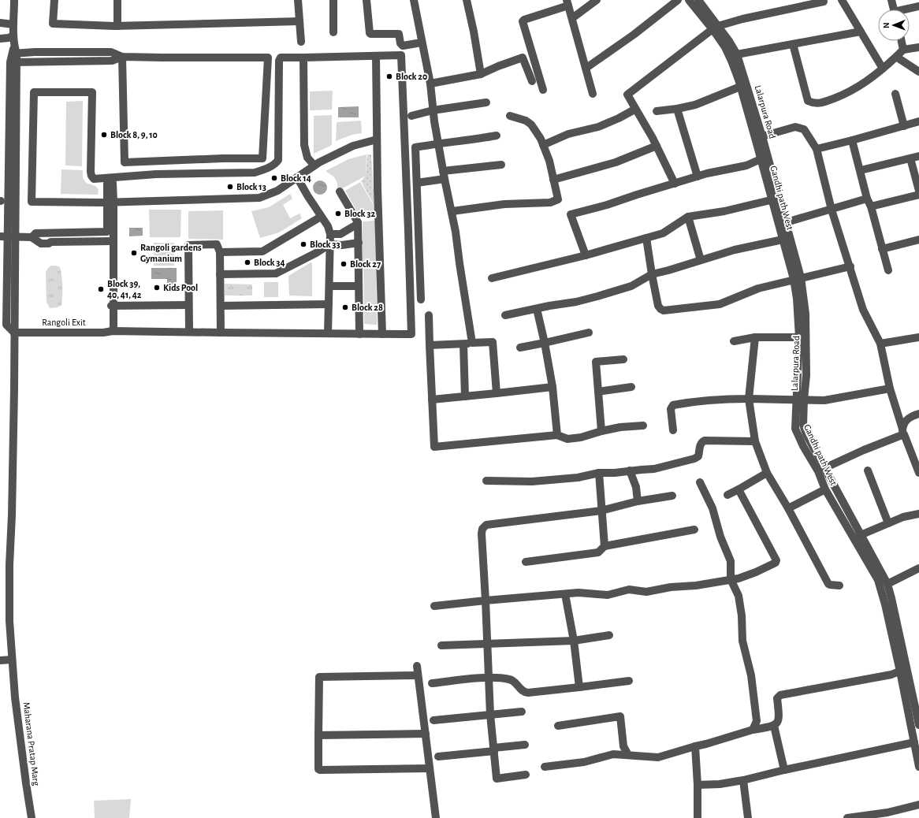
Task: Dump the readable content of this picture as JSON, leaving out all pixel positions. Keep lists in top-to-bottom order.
{
  "streets": {
    "street": [
      "Lalarpura Road",
      "Gandhi path West",
      "Rangoli Exit",
      "Maharana Pratap Marg"
    ]
  },
  "crossings": [
    ["Lalarpura Road", "Gandhi path West"],
    ["Rangoli Exit", "Maharana Pratap Marg"]
  ],
  "places": [
    "Block 20",
    "Block 8, 9, 10",
    "Block 14",
    "Block 13",
    "Block 32",
    "Block 33",
    "Rangoli gardens Gymanium",
    "Block 34",
    "Block 27",
    "Kids Pool",
    "Block 39, 40, 41, 42",
    "Block 28"
  ],
  "north": "left"
}
